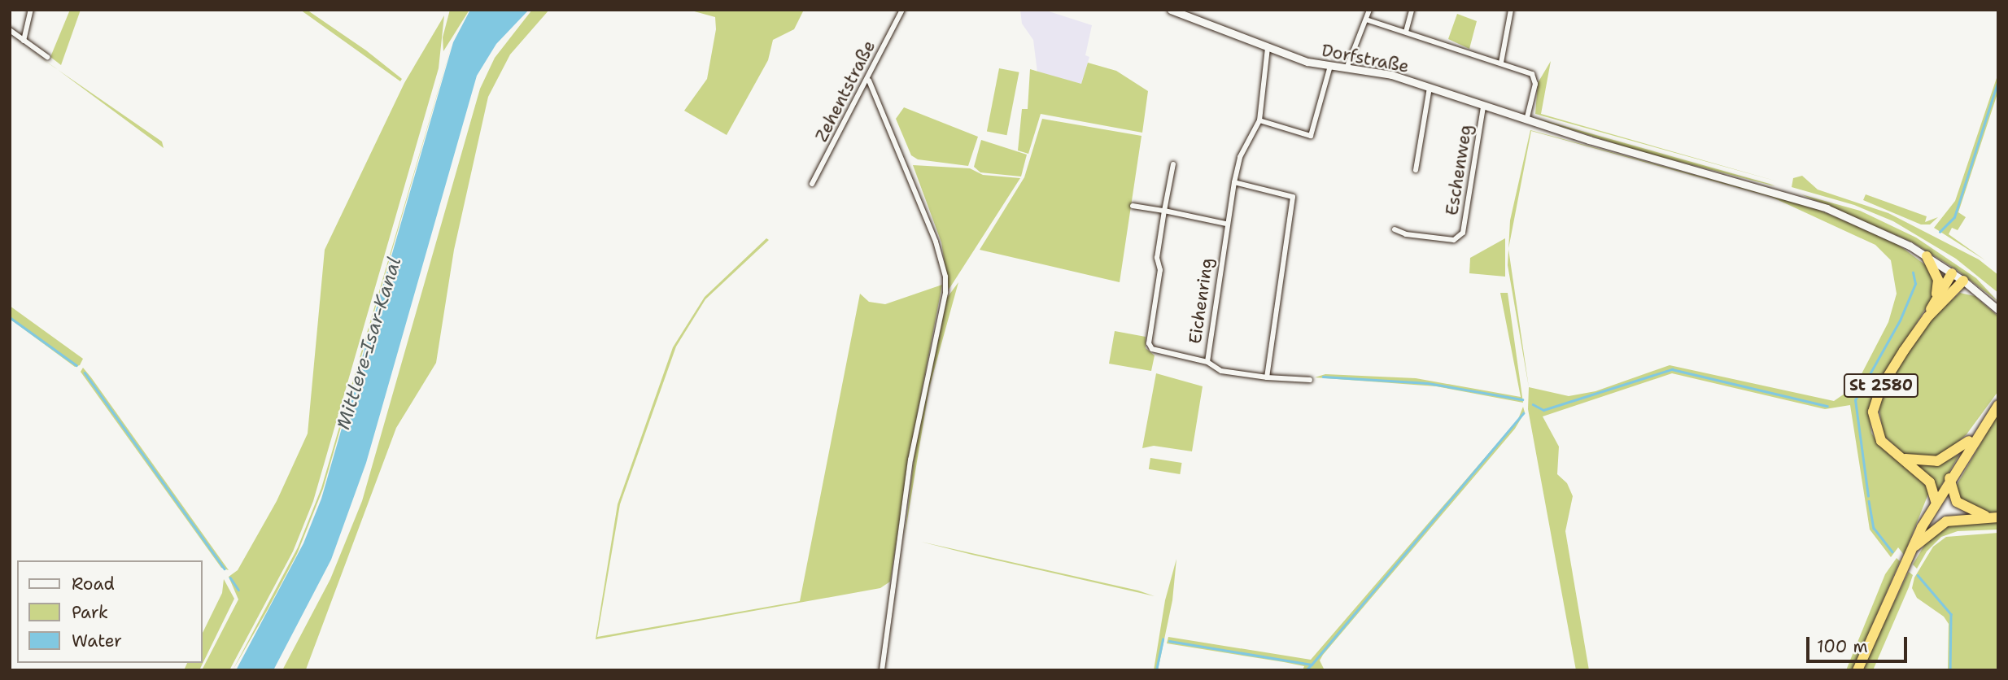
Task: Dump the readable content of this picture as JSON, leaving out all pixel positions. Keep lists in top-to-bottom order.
{
  "streets": {
    "highway": ["St 2580"],
    "street": [
      "Dorfstraße",
      "Zehentstraße",
      "Eschenweg",
      "Eichenring"
    ]
  },
  "crossings": [
    ["Dorfstraße", "Eschenweg"],
    ["Dorfstraße", "Eichenring"],
    ["Dorfstraße", "St 2580"]
  ],
  "water": ["Mittlere-Isar-Kanal"],
  "legend": ["Road", "Park", "Water"],
  "scale_bar": "100 m"
}
